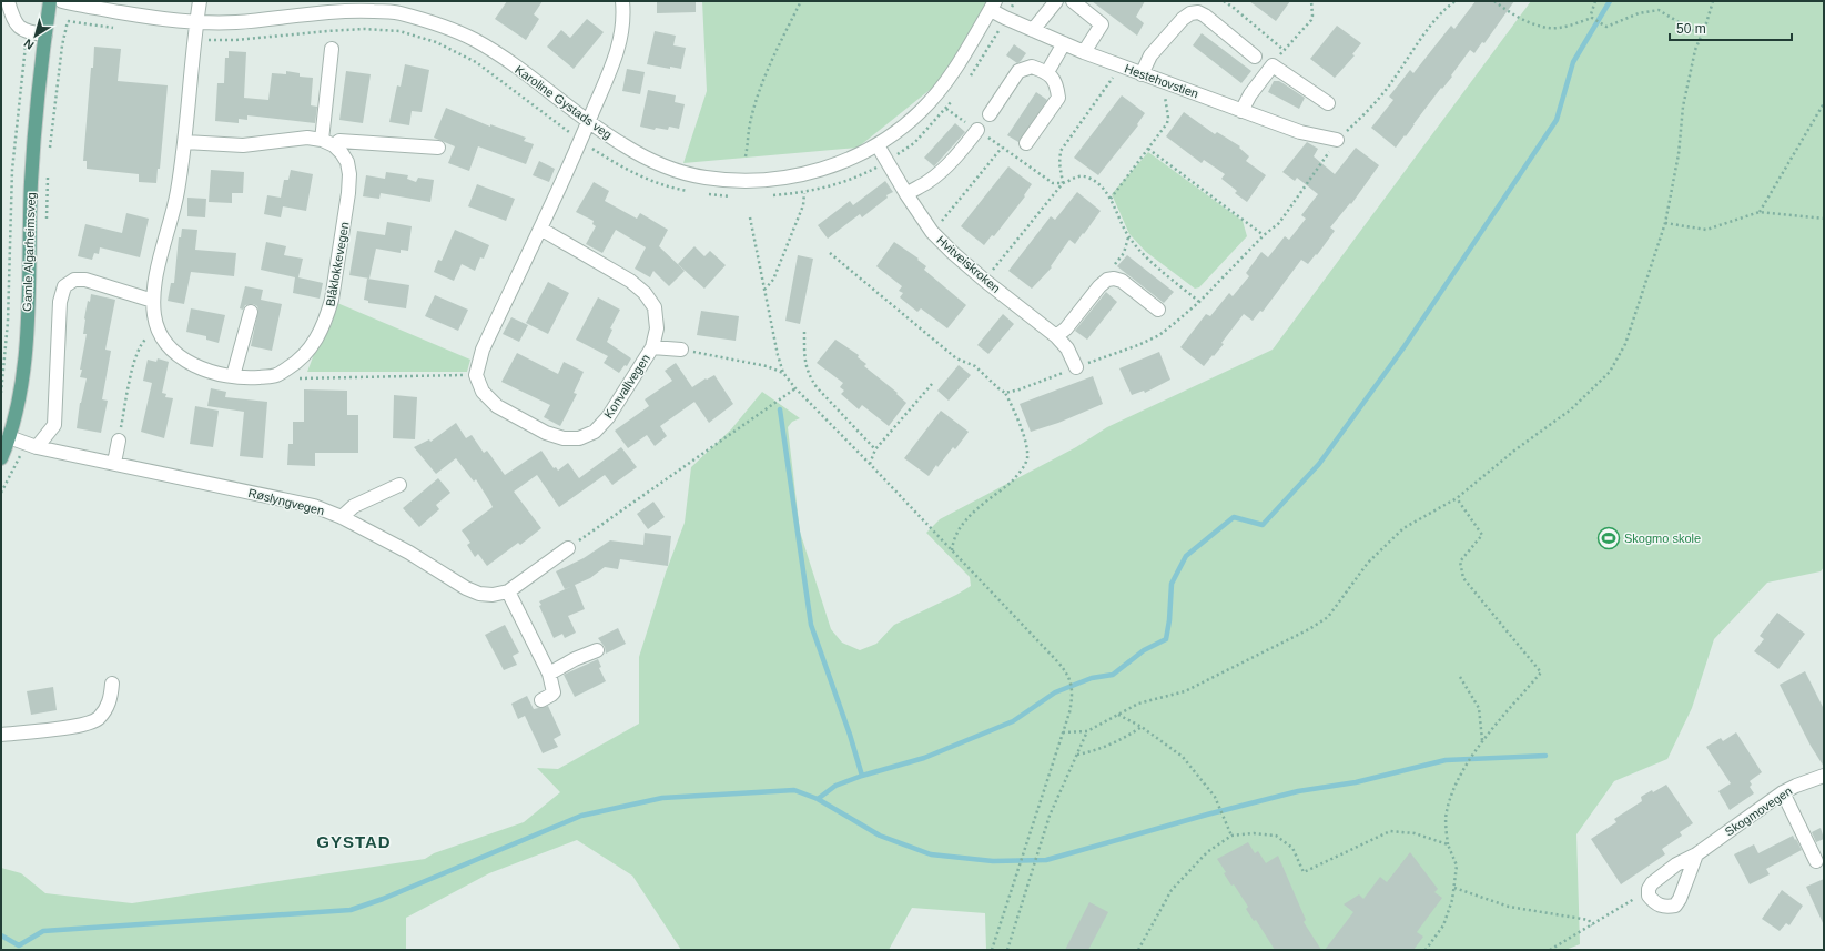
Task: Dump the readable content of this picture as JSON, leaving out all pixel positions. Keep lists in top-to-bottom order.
{
  "streets": {
    "main road": ["Gamle Algarheimsveg"],
    "street": [
      "Hestehovstien",
      "Karoline Gystads veg",
      "Blåklokkevegen",
      "Hvitveiskroken",
      "Konvallvegen",
      "Røslyngvegen",
      "Skogmovegen"
    ]
  },
  "crossings": [
    ["Hestehovstien", "Karoline Gystads veg"],
    ["Karoline Gystads veg", "Hvitveiskroken"],
    ["Gamle Algarheimsveg", "Røslyngvegen"]
  ],
  "districts": ["GYSTAD"],
  "places": {
    "sports": ["Skogmo skole"]
  },
  "scale_bar": "50 m",
  "north": "bottom left"
}
